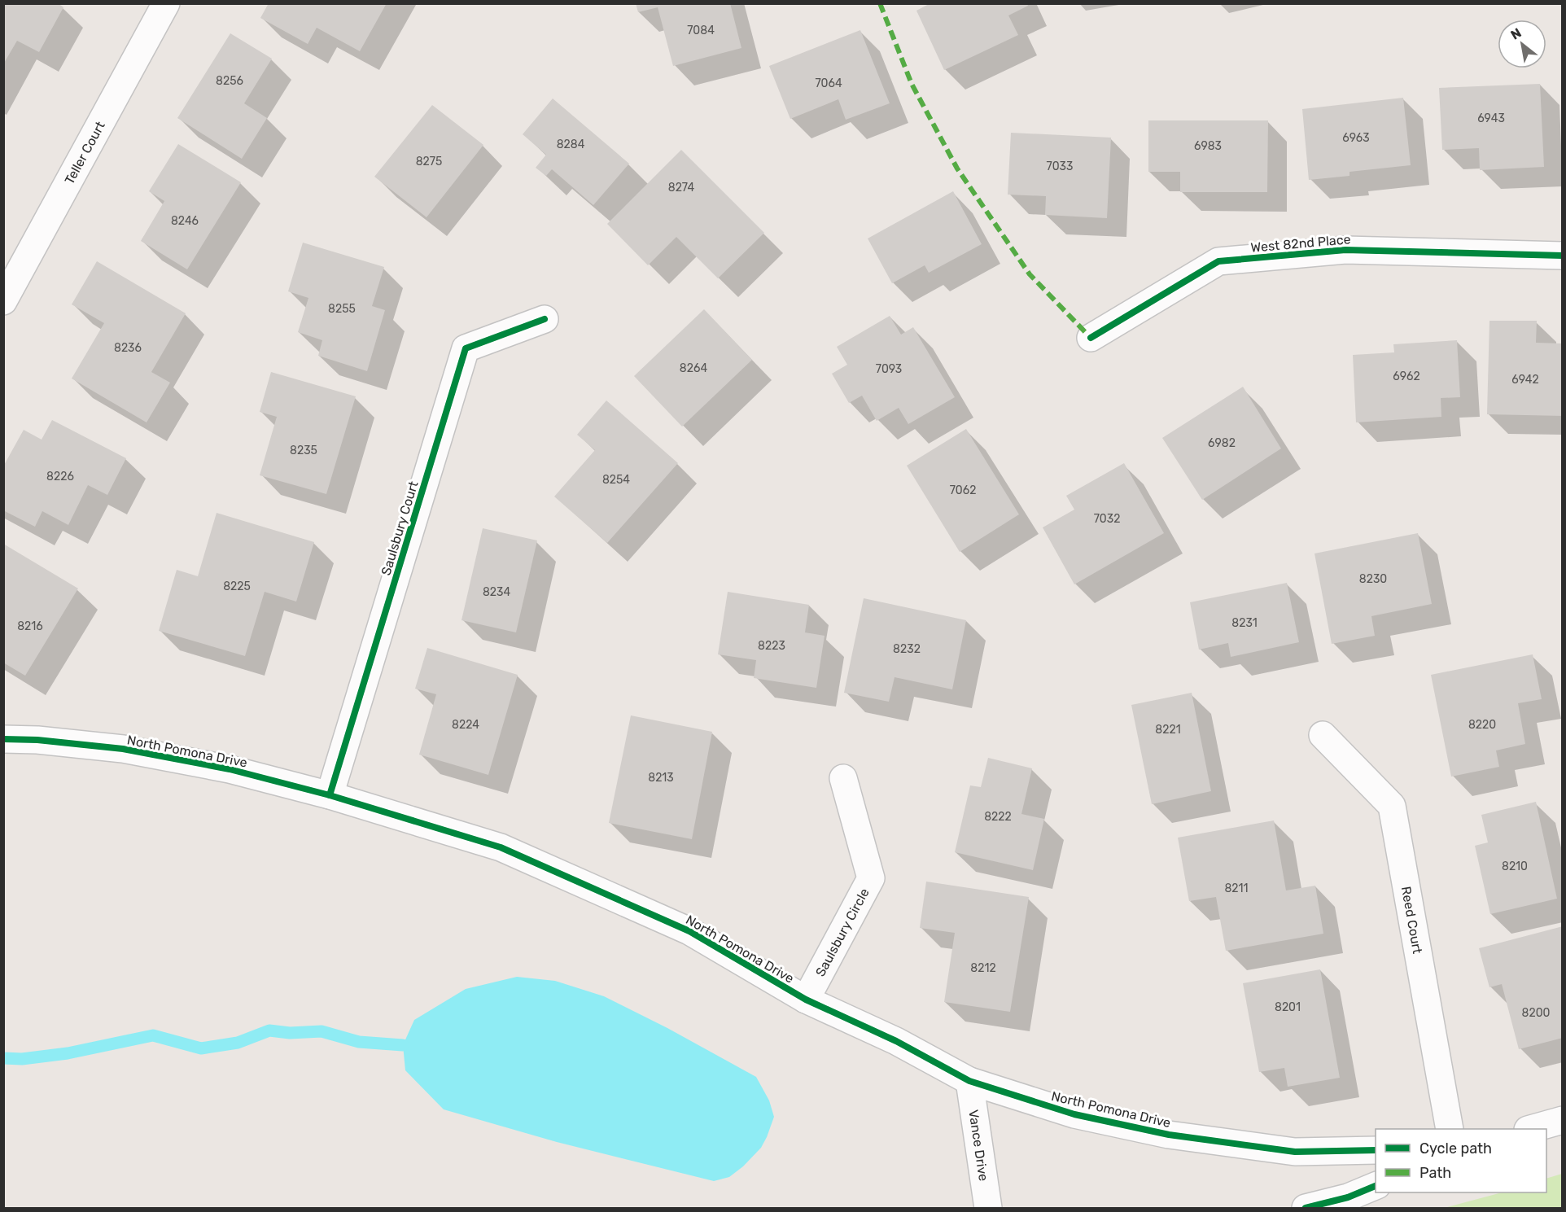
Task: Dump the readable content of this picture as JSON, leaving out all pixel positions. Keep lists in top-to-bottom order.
{
  "streets": {
    "street": [
      "Teller Court",
      "West 82nd Place",
      "Saulsbury Court",
      "North Pomona Drive",
      "Reed Court",
      "Saulsbury Circle",
      "Vance Drive"
    ]
  },
  "crossings": [
    ["Saulsbury Court", "North Pomona Drive"],
    ["North Pomona Drive", "Saulsbury Circle"],
    ["North Pomona Drive", "Vance Drive"]
  ],
  "house_numbers": [
    "7084",
    "8256",
    "7064",
    "6943",
    "6963",
    "8284",
    "6983",
    "8275",
    "7033",
    "8274",
    "8246",
    "8255",
    "8236",
    "8264",
    "7093",
    "6962",
    "6942",
    "6982",
    "8235",
    "8226",
    "8254",
    "7062",
    "7032",
    "8230",
    "8225",
    "8234",
    "8231",
    "8216",
    "8223",
    "8232",
    "8224",
    "8220",
    "8221",
    "8213",
    "8222",
    "8210",
    "8211",
    "8212",
    "8201",
    "8200"
  ],
  "legend": ["Cycle path", "Path"],
  "north": "top left"
}
